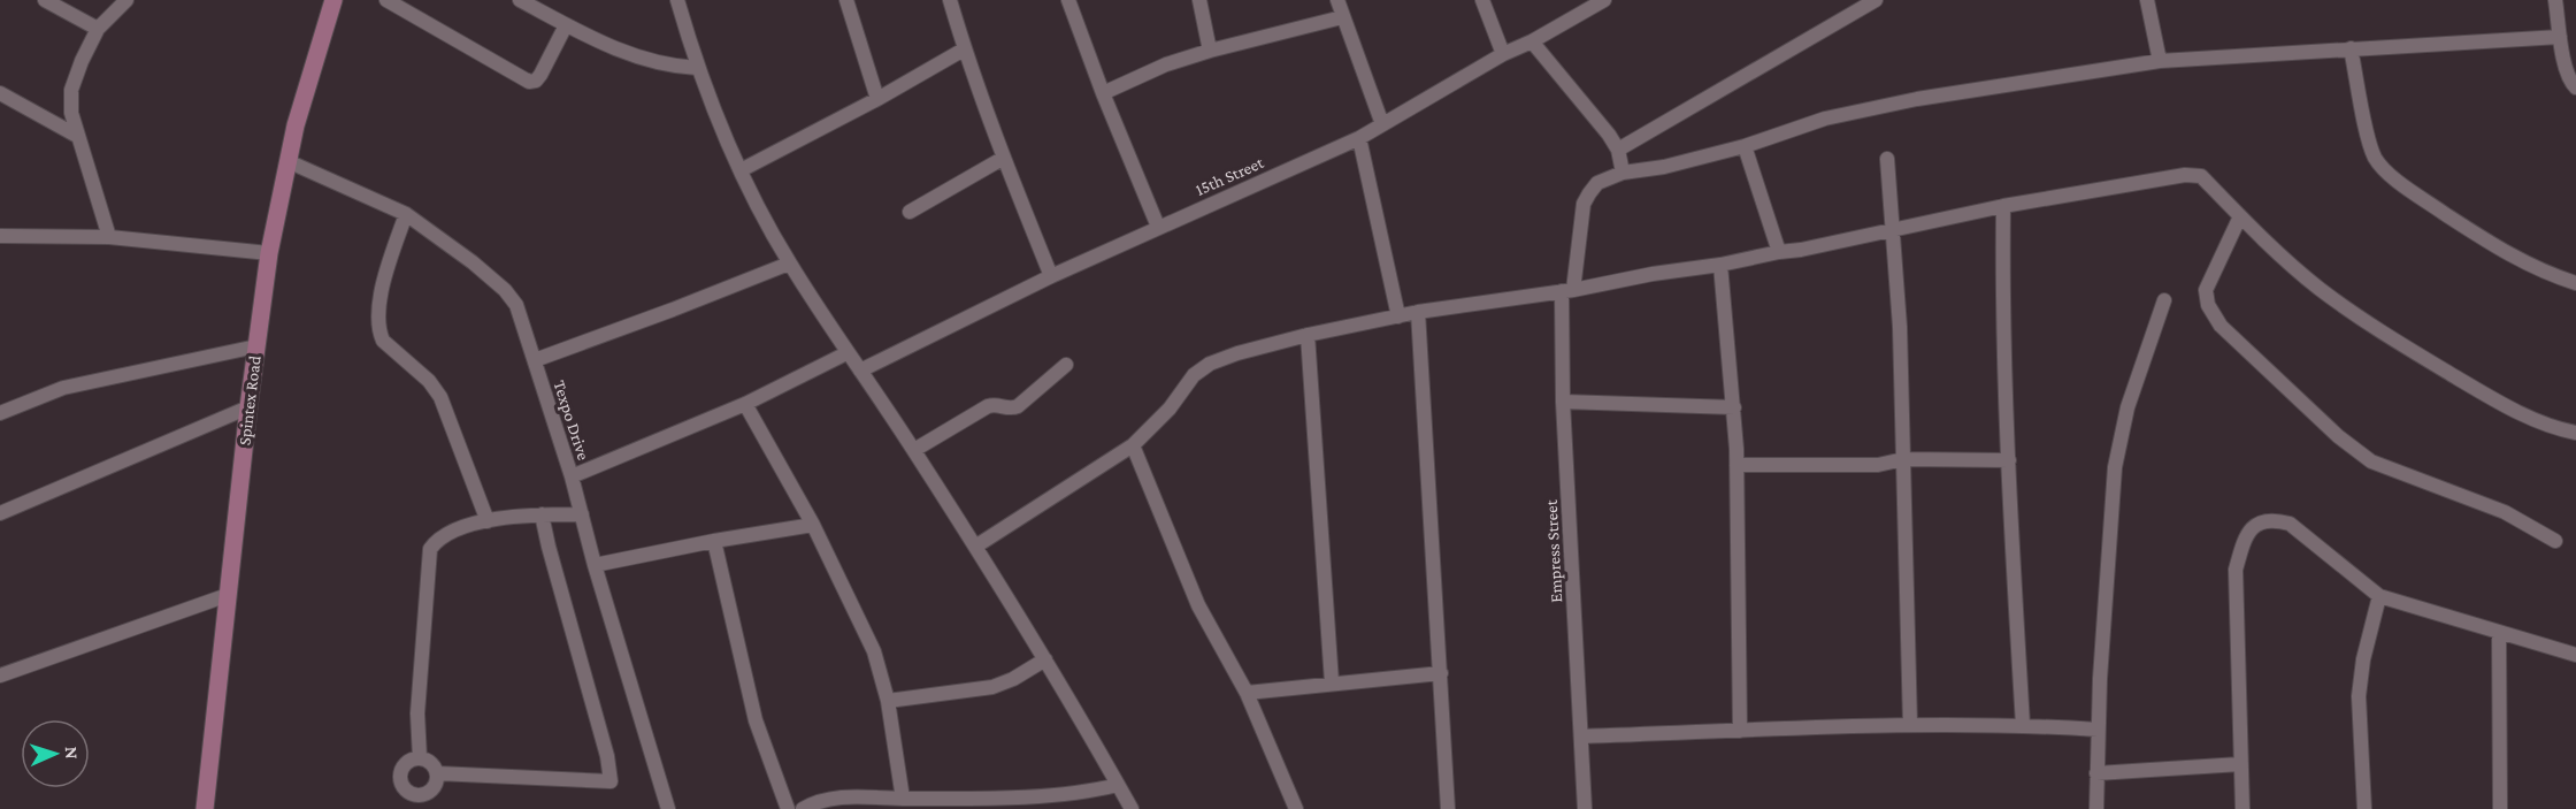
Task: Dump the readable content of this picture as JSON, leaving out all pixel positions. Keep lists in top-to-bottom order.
{
  "streets": {
    "main road": ["Spintex Road"],
    "street": ["15th Street", "Texpo Drive", "Empress Street"]
  },
  "crossings": [
    ["Spintex Road", "Texpo Drive"]
  ],
  "north": "right"
}
